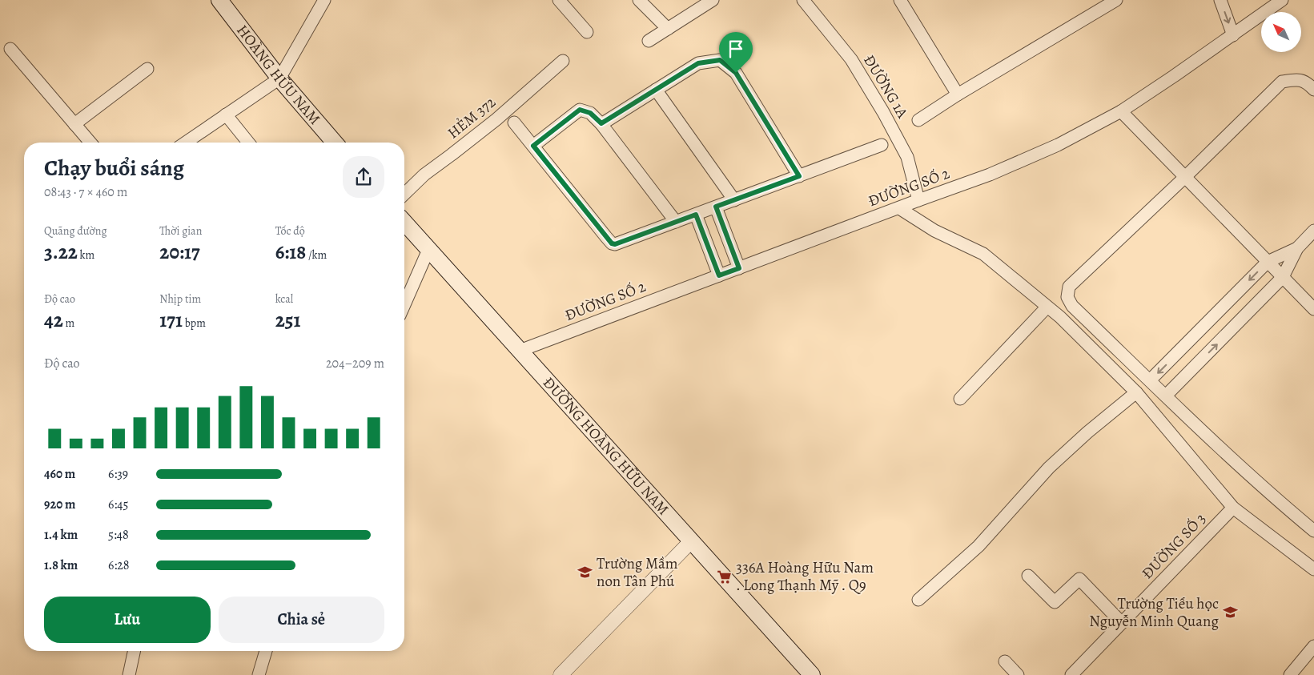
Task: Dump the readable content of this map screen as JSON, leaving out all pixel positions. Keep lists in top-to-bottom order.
{
  "streets": {
    "main road": ["HOÀNG HỮU NAM", "ĐƯỜNG HOÀNG HỮU NAM"],
    "street": [
      "ĐƯỜNG 1A",
      "HẺM 372",
      "ĐƯỜNG SỐ 2",
      "ĐƯỜNG SỐ 3"
    ]
  },
  "crossings": [
    ["ĐƯỜNG 1A", "ĐƯỜNG SỐ 2"],
    ["ĐƯỜNG SỐ 2", "ĐƯỜNG HOÀNG HỮU NAM"]
  ],
  "places": {
    "school or university": ["Trường Mầm non Tân Phú", "Trường Tiểu học Nguyễn Minh Quang"],
    "supermarket": ["336A Hoàng Hữu Nam . Long Thạnh Mỹ . Q9"]
  },
  "north": "top left",
  "page": {
    "heading": ["Chạy buổi sáng", "08:43 · 7 × 460 m"],
    "stats": [
      ["Quãng đường", "3.22 km"],
      ["Thời gian", "20:17"],
      ["Tốc độ", "6:18 /km"],
      ["Độ cao", "42 m"],
      ["Nhịp tim", "171 bpm"],
      ["kcal", "251"]
    ],
    "chart": ["Độ cao", "204–209 m"],
    "list": [
      {
        "name": "460 m",
        "note": "6:39"
      },
      {
        "name": "920 m",
        "note": "6:45"
      },
      {
        "name": "1.4 km",
        "note": "5:48"
      },
      {
        "name": "1.8 km",
        "note": "6:28"
      }
    ],
    "buttons": ["Lưu", "Chia sẻ"]
  }
}
